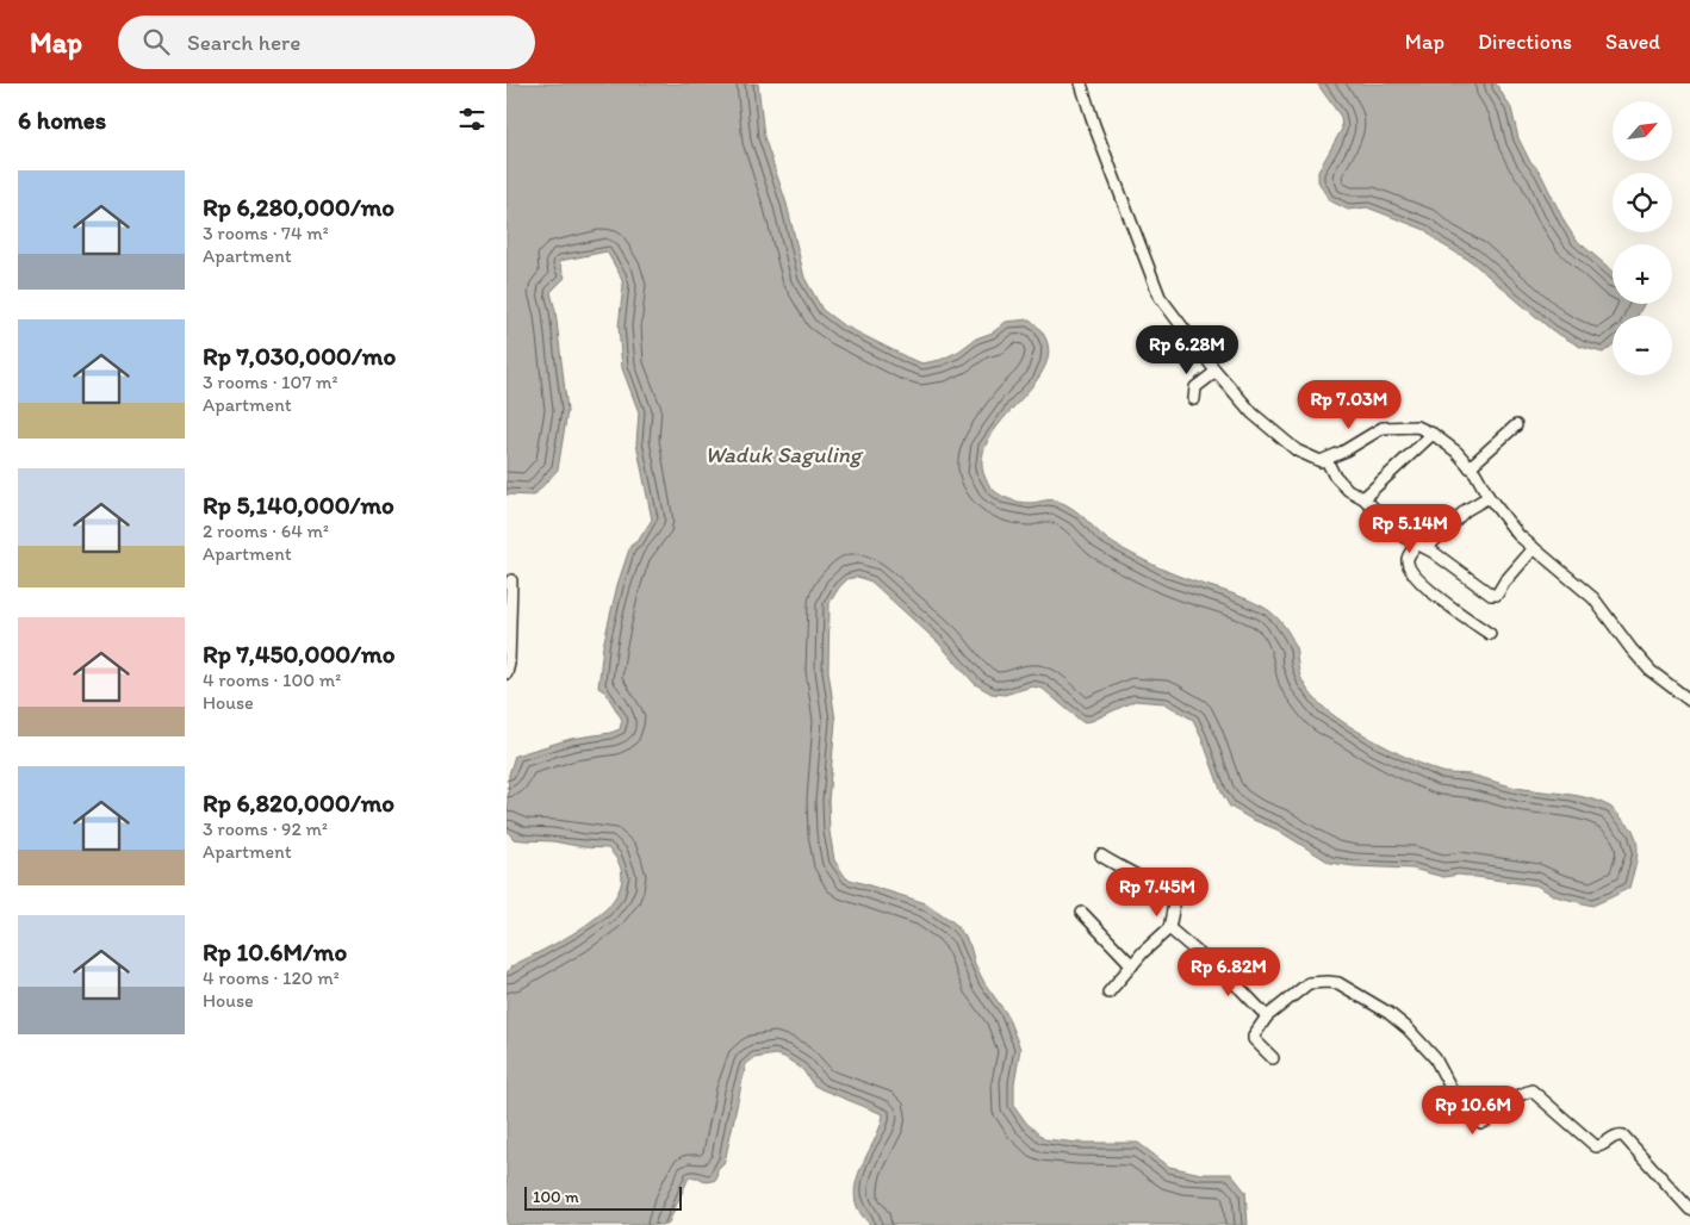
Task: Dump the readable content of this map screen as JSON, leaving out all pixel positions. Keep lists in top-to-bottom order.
{
  "water": ["Waduk Saguling"],
  "scale_bar": "100 m",
  "north": "top right",
  "page": {
    "header": "Map",
    "search": "Search here",
    "nav": ["Map", "Directions", "Saved"],
    "heading": "6 homes",
    "map_buttons": ["+", "−"],
    "list": [
      {
        "name": "Rp 6,280,000/mo",
        "note": "3 rooms · 74 m² · Apartment"
      },
      {
        "name": "Rp 7,030,000/mo",
        "note": "3 rooms · 107 m² · Apartment"
      },
      {
        "name": "Rp 5,140,000/mo",
        "note": "2 rooms · 64 m² · Apartment"
      },
      {
        "name": "Rp 7,450,000/mo",
        "note": "4 rooms · 100 m² · House"
      },
      {
        "name": "Rp 6,820,000/mo",
        "note": "3 rooms · 92 m² · Apartment"
      },
      {
        "name": "Rp 10.6M/mo",
        "note": "4 rooms · 120 m² · House"
      }
    ],
    "price": [
      "Rp 6.28M",
      "Rp 7.03M",
      "Rp 5.14M",
      "Rp 7.45M",
      "Rp 6.82M",
      "Rp 10.6M"
    ],
    "scale": "100 m"
  }
}
